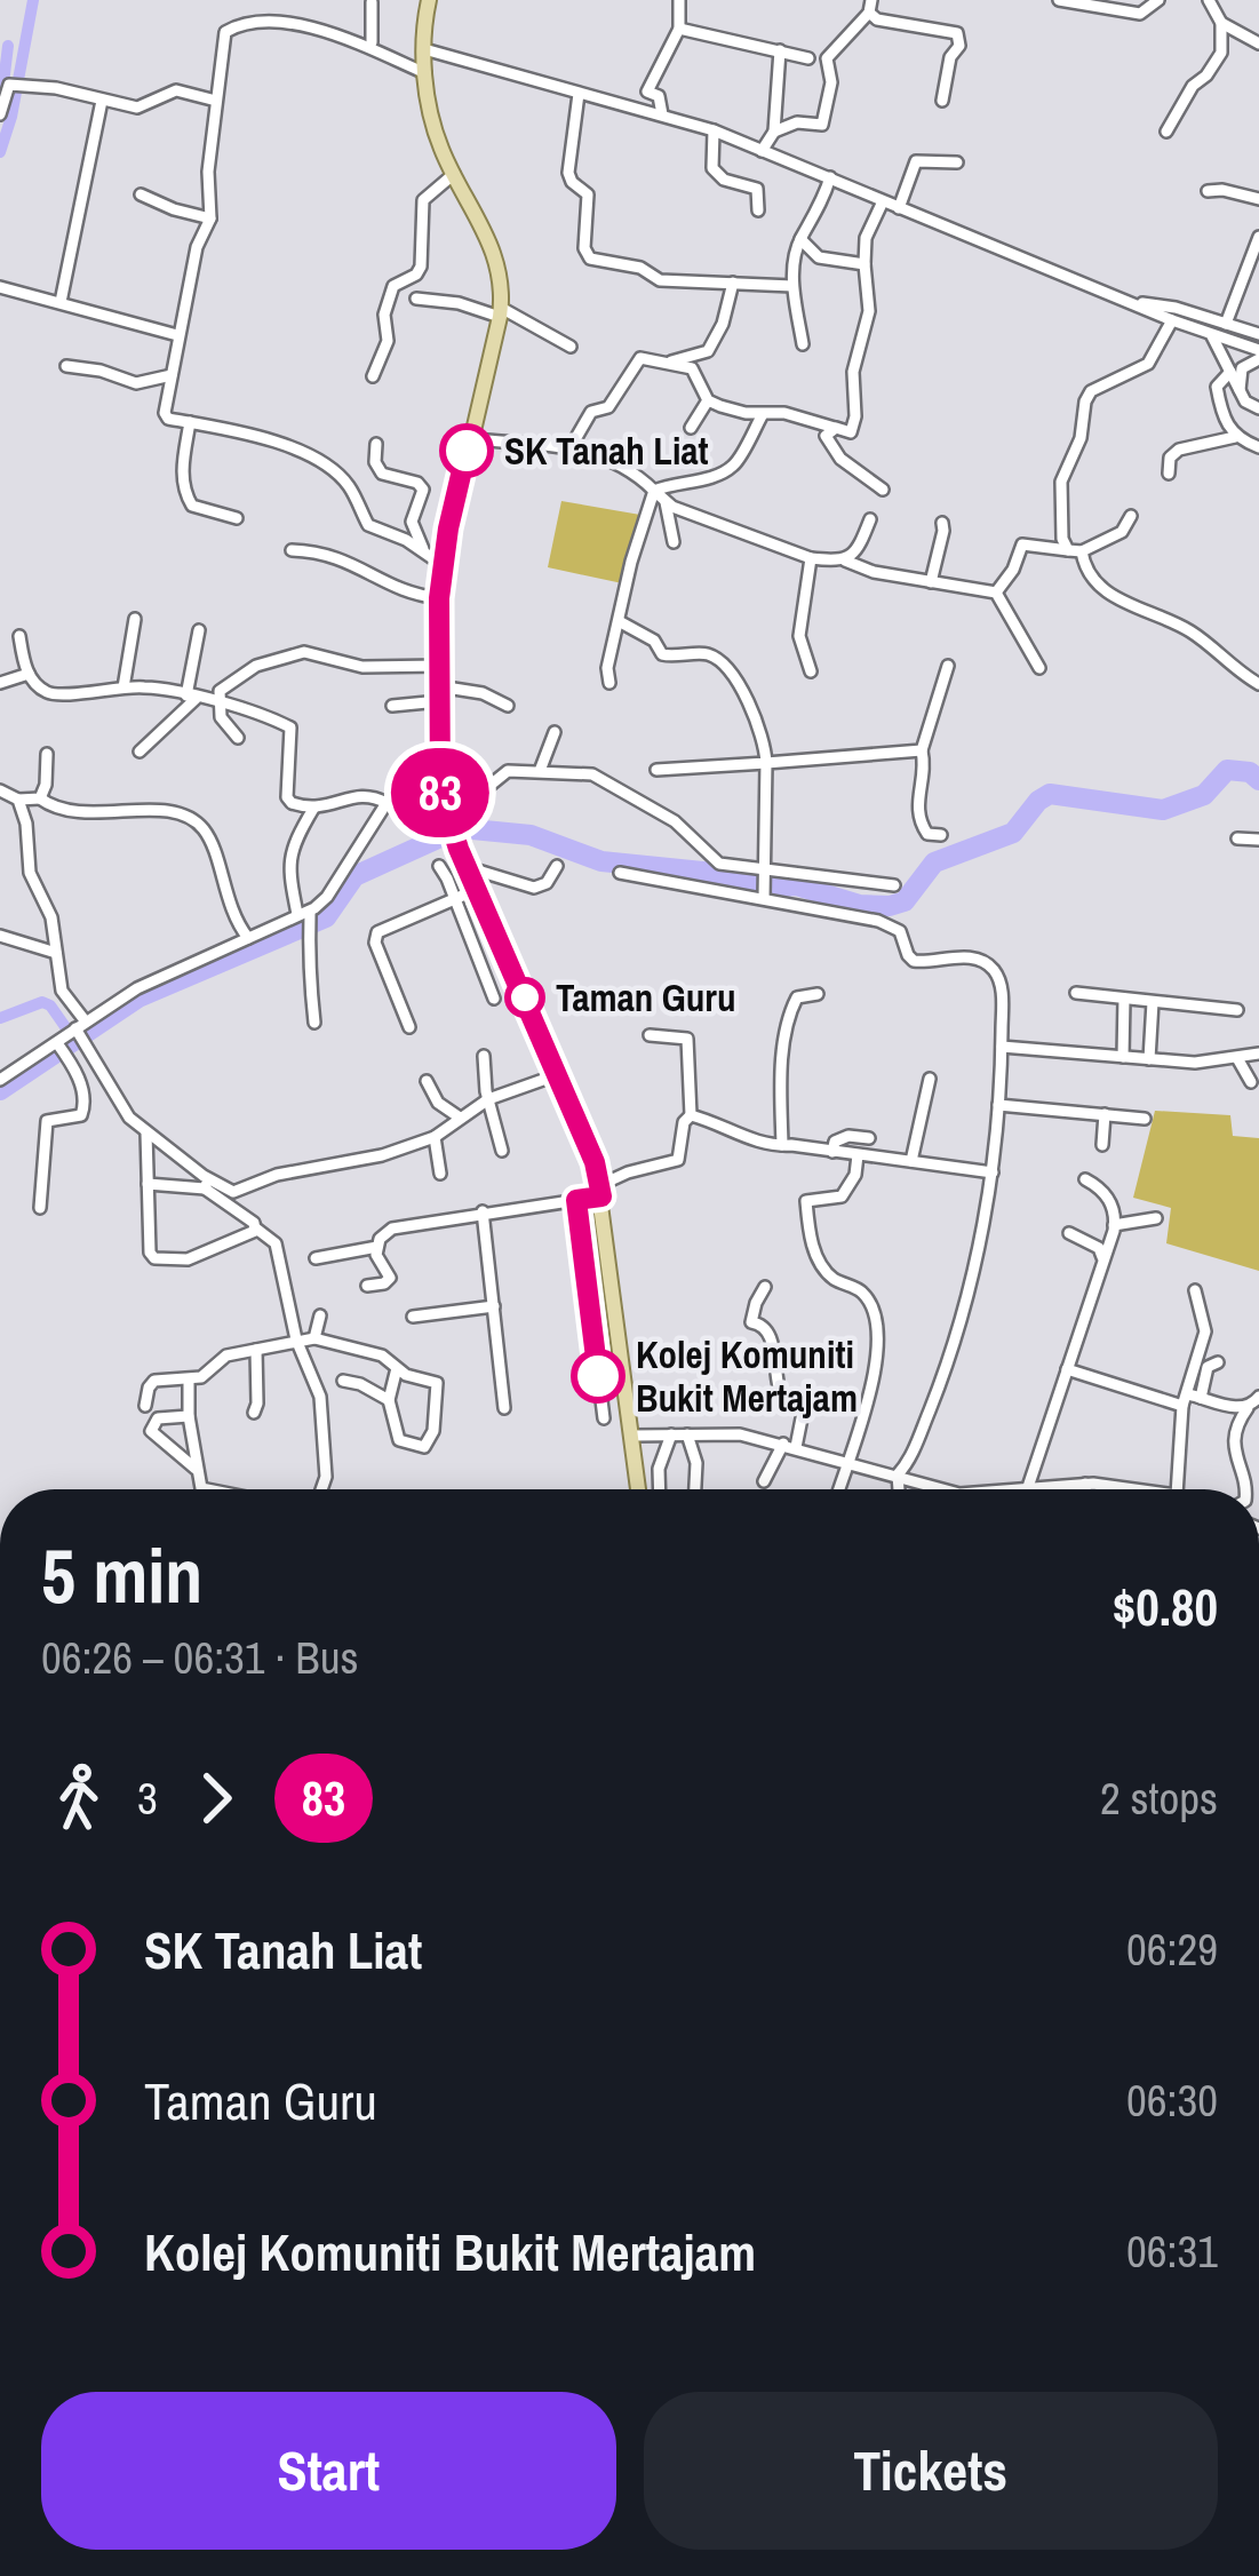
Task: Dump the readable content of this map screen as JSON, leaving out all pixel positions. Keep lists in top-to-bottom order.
{
  "places": ["SK Tanah Liat", "Taman Guru", "Kolej Komuniti Bukit Mertajam"],
  "lines": ["bus line 83"],
  "page": {
    "on_map": "83",
    "heading": ["5 min", "06:26 – 06:31 · Bus", "$0.80"],
    "legs": ["3", "83", "2 stops"],
    "list": [
      {
        "name": "SK Tanah Liat",
        "value": "06:29"
      },
      {
        "name": "Taman Guru",
        "value": "06:30"
      },
      {
        "name": "Kolej Komuniti Bukit Mertajam",
        "value": "06:31"
      }
    ],
    "buttons": ["Start", "Tickets"]
  }
}
